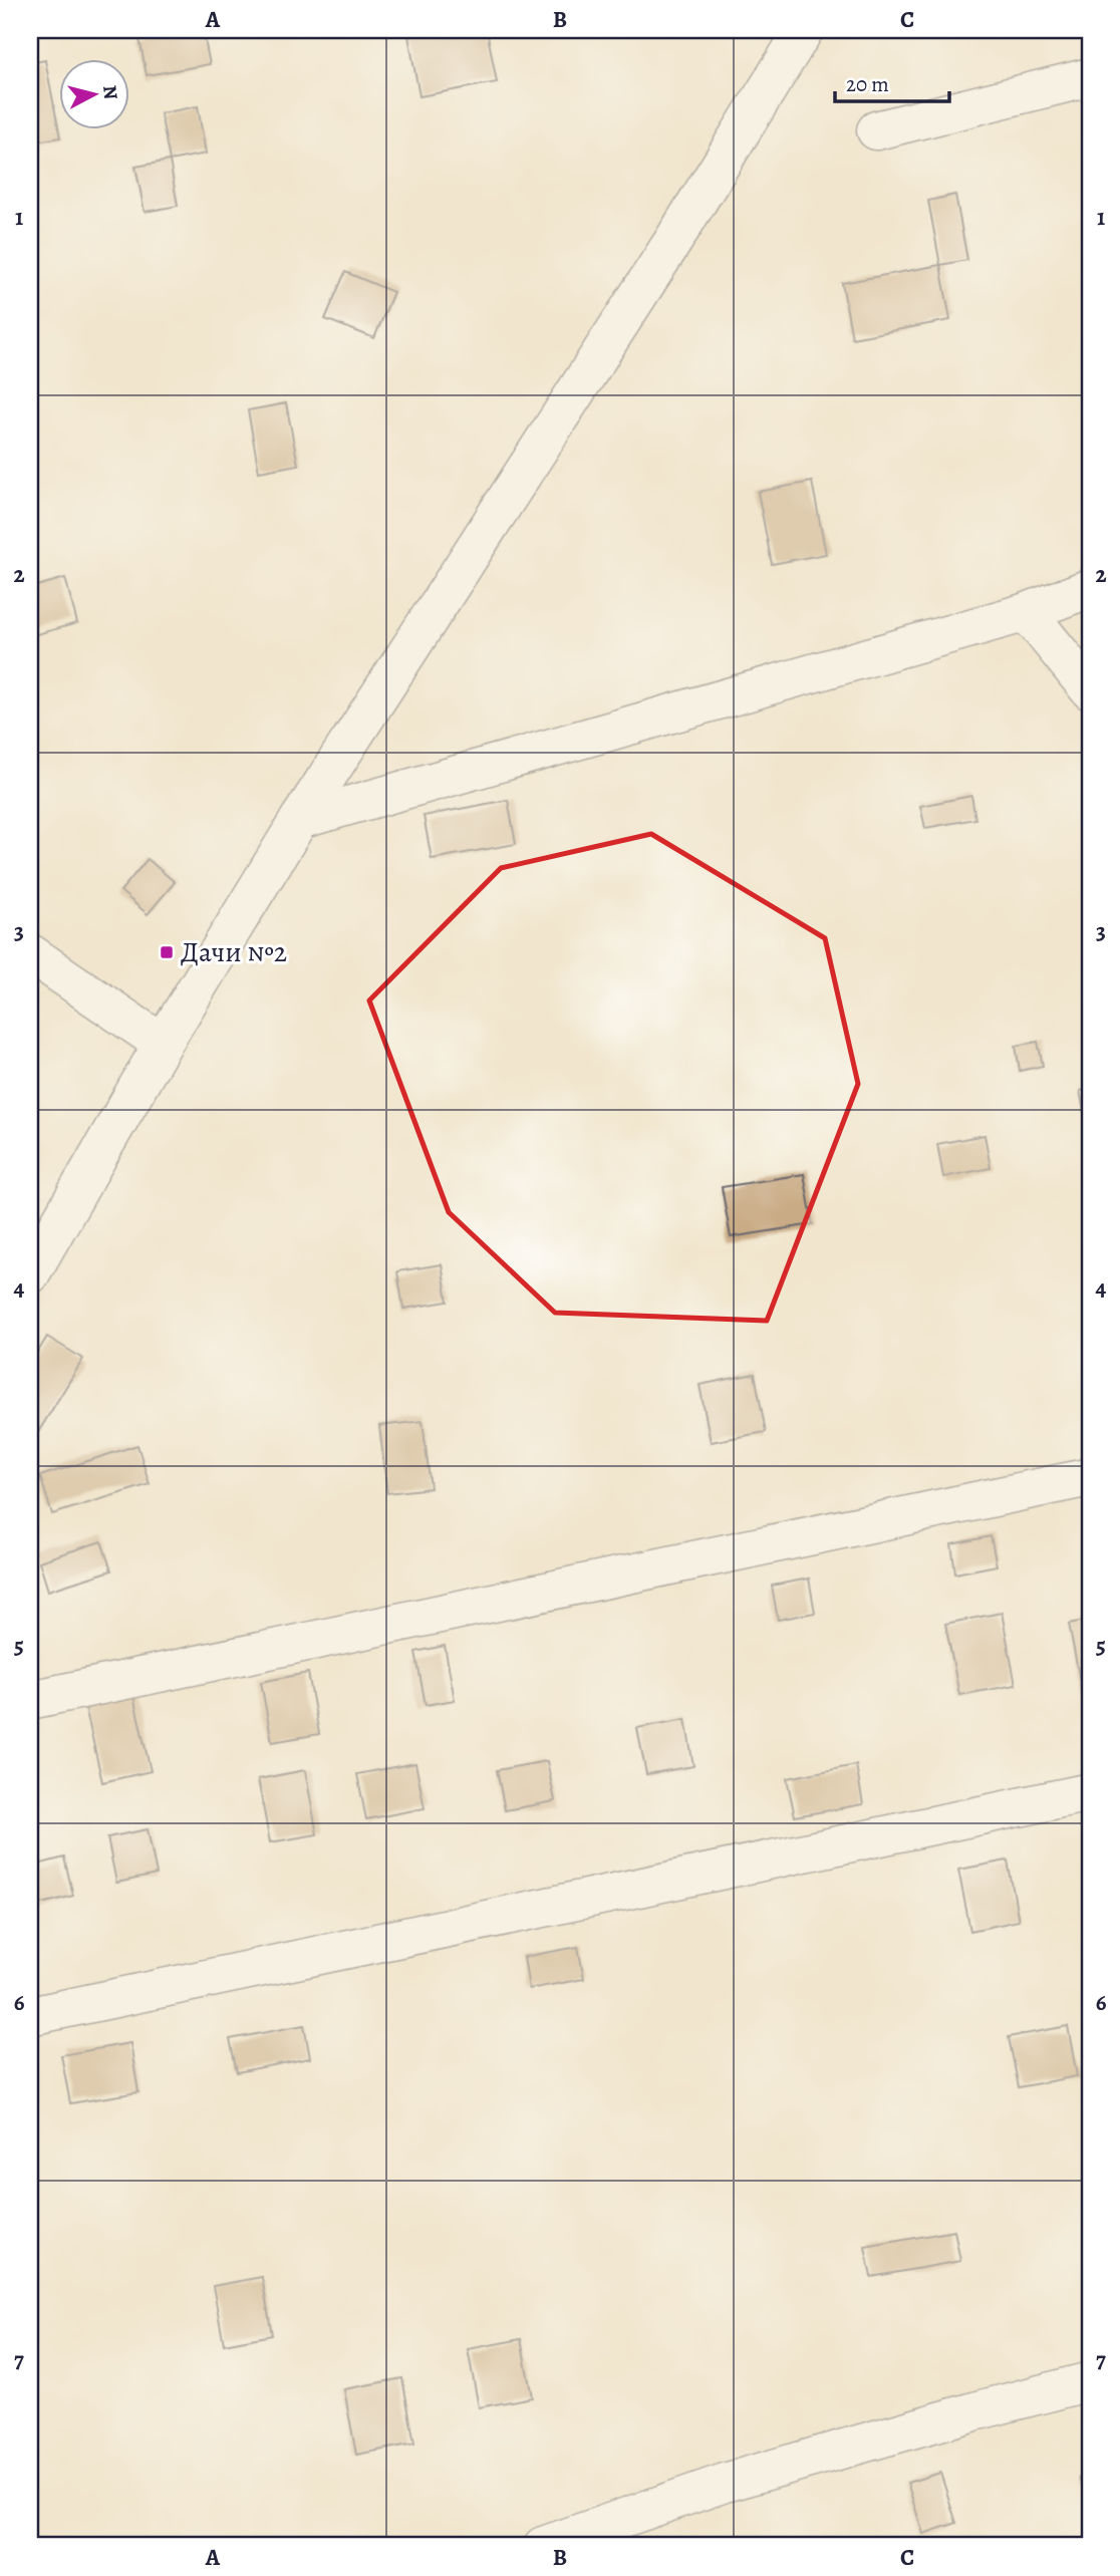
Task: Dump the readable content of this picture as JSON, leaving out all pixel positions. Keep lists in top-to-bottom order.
{
  "places": {
    "transit": ["Дачи №2"]
  },
  "scale_bar": "20 m",
  "north": "right",
  "grid": {
    "columns": ["A", "B", "C"],
    "rows": [
      "1",
      "2",
      "3",
      "4",
      "5",
      "6",
      "7"
    ]
  }
}
